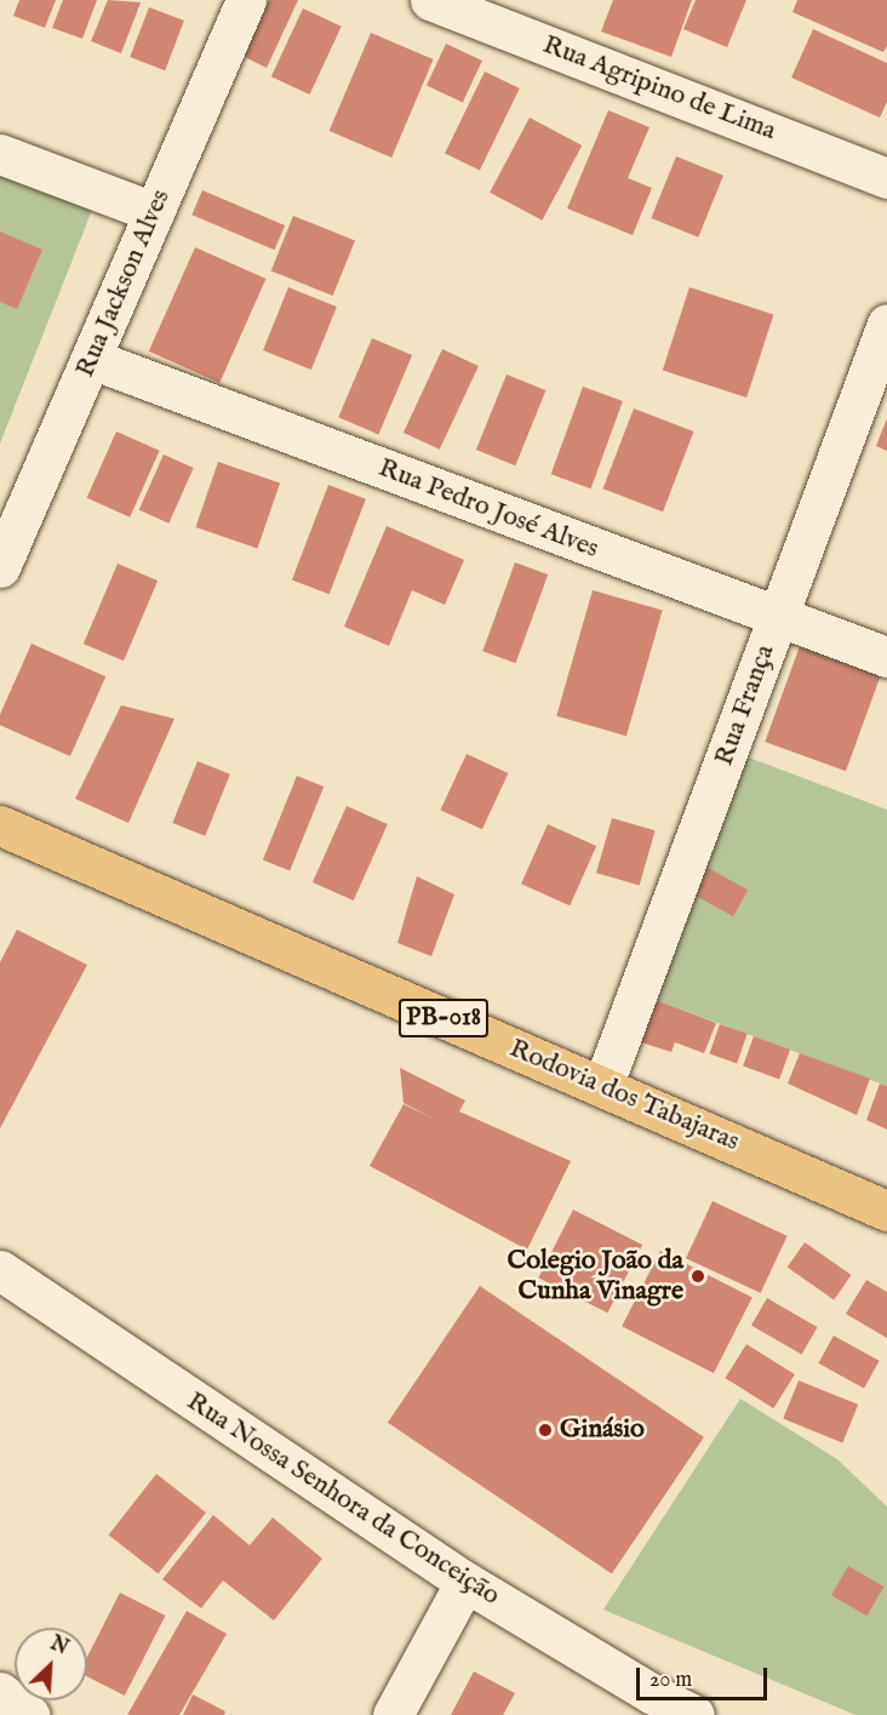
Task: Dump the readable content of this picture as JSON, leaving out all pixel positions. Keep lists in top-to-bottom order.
{
  "streets": {
    "main road": ["PB-018", "Rodovia dos Tabajaras"],
    "street": [
      "Rua Agripino de Lima",
      "Rua Jackson Alves",
      "Rua Pedro José Alves",
      "Rua França",
      "Rua Nossa Senhora da Conceição"
    ]
  },
  "crossings": [
    ["Rua Jackson Alves", "Rua Pedro José Alves"],
    ["Rua Pedro José Alves", "Rua França"],
    ["Rua França", "Rodovia dos Tabajaras"]
  ],
  "places": ["Colegio João da Cunha Vinagre", "Ginásio"],
  "scale_bar": "20 m",
  "north": "top right"
}
